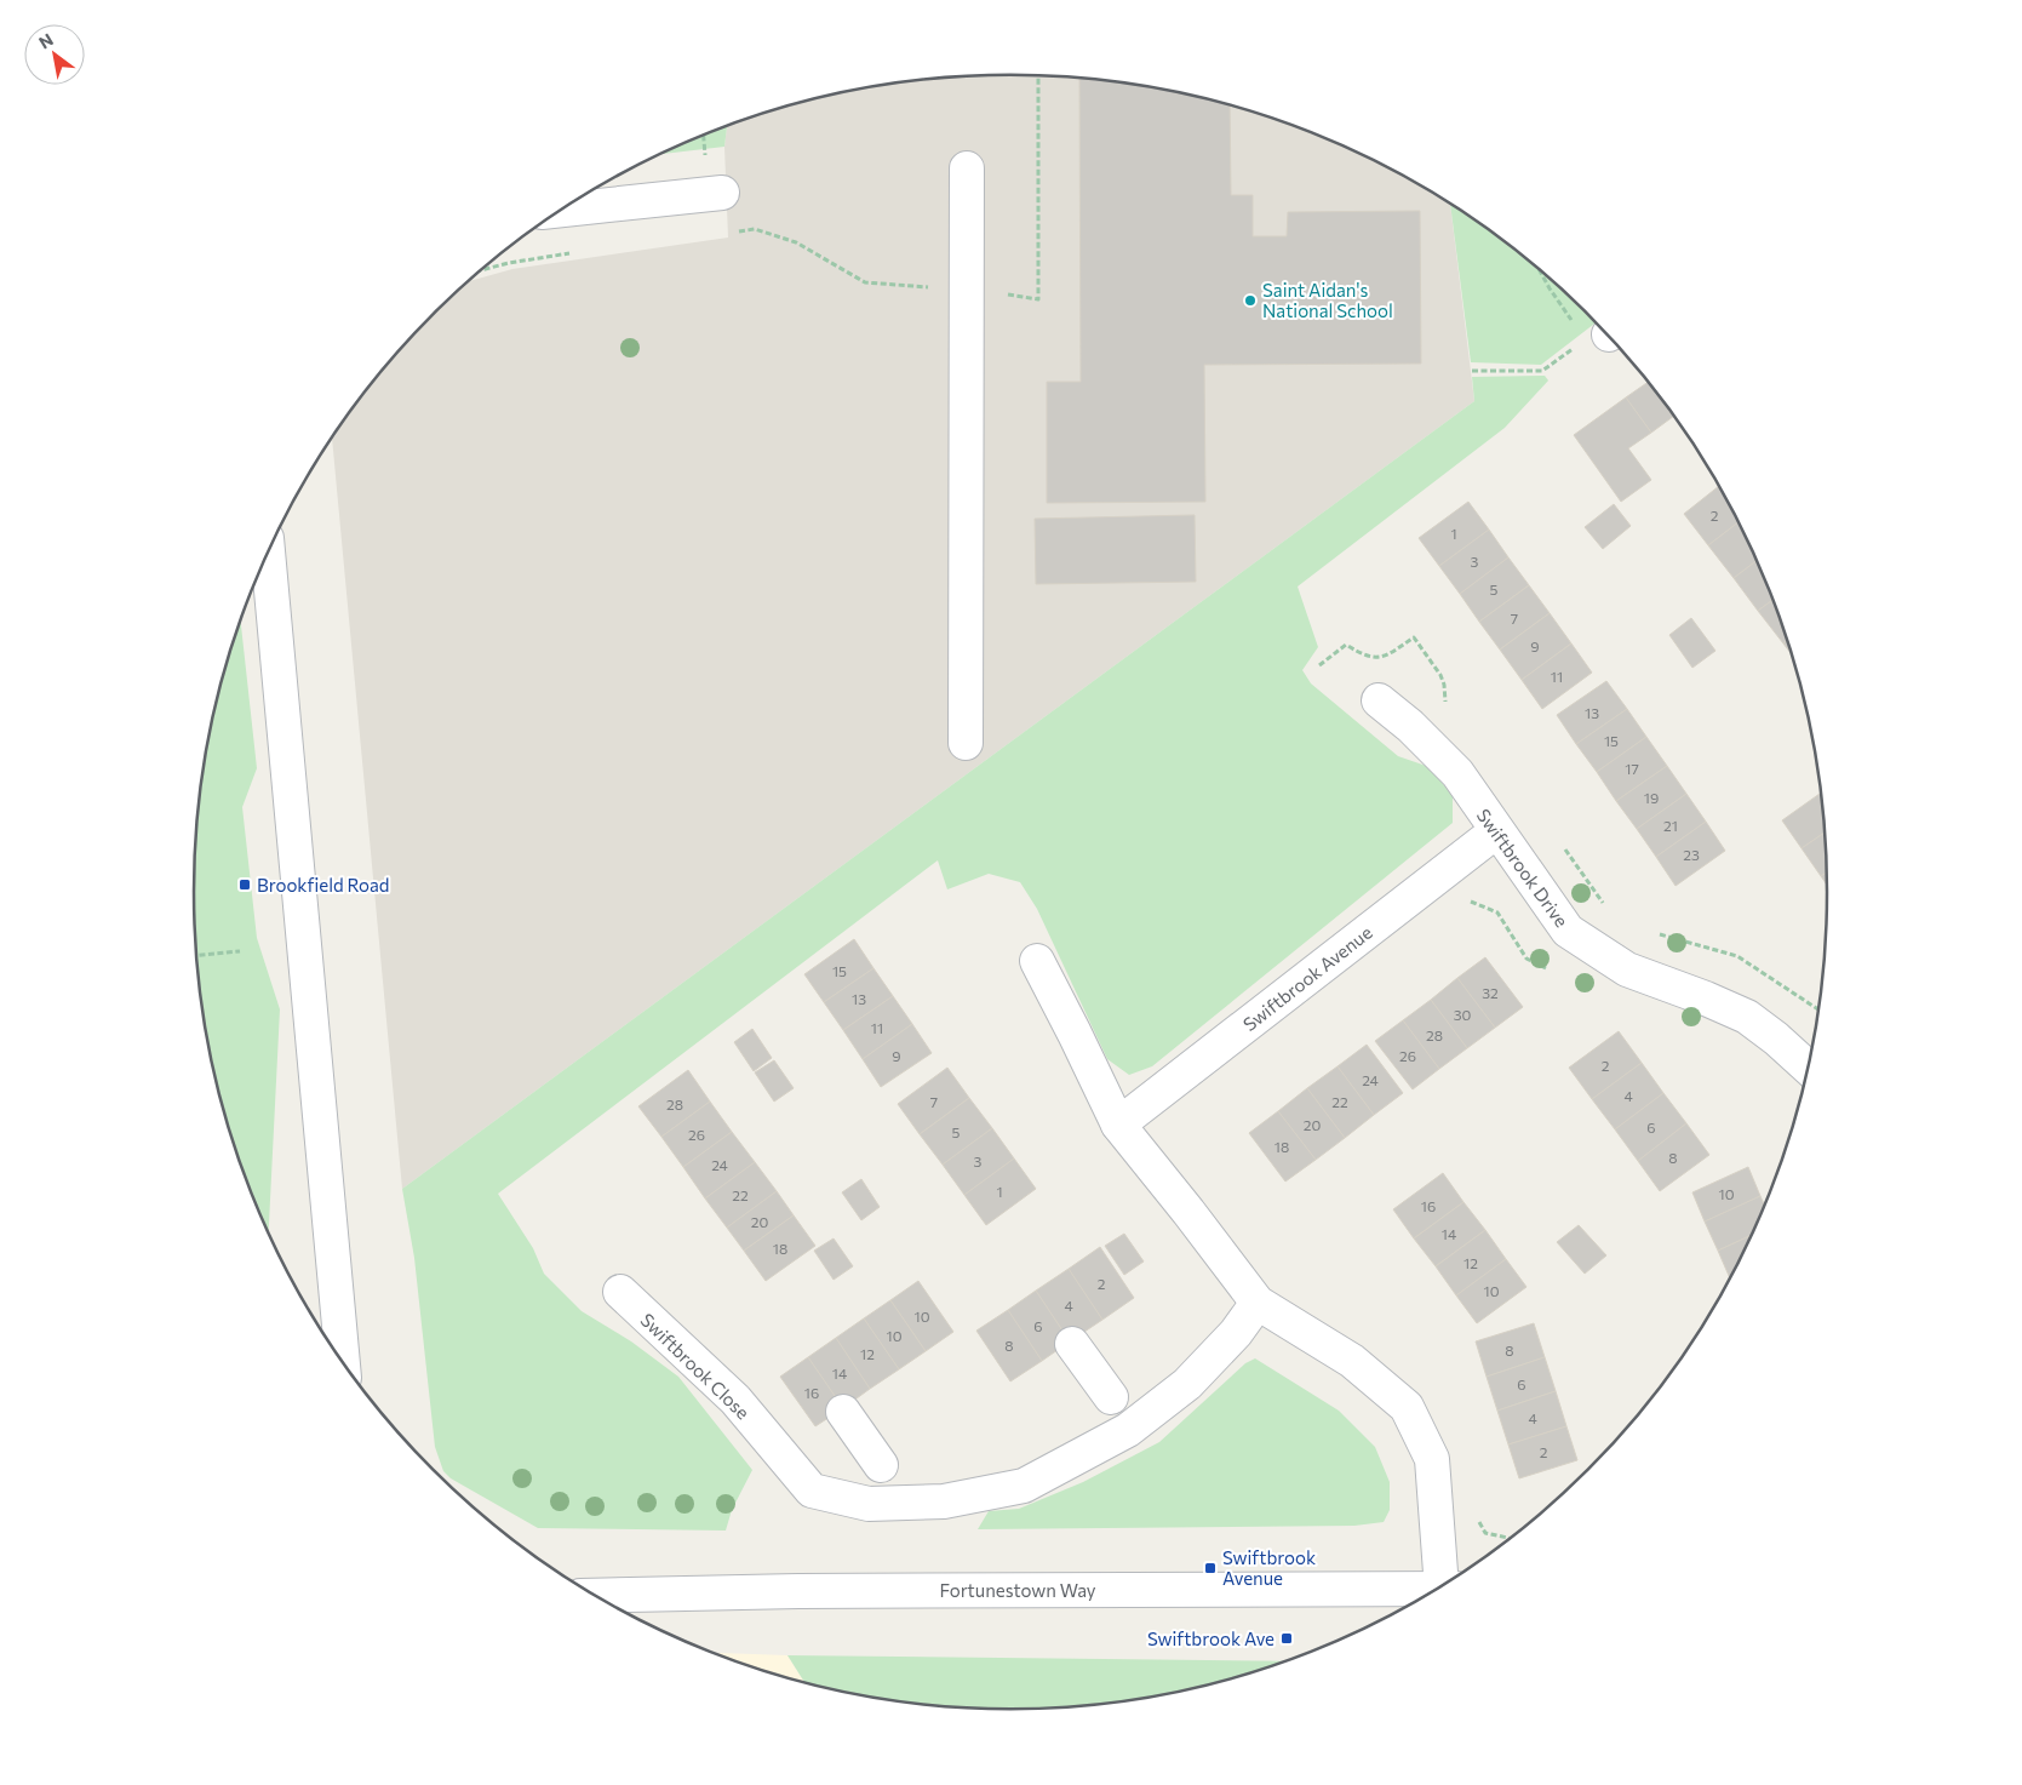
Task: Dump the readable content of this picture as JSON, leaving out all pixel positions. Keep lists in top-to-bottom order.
{
  "streets": {
    "street": [
      "Swiftbrook Drive",
      "Swiftbrook Avenue",
      "Swiftbrook Close",
      "Fortunestown Way"
    ]
  },
  "crossings": [
    ["Swiftbrook Drive", "Swiftbrook Avenue"]
  ],
  "places": {
    "other": ["Saint Aidan's National School"],
    "transit": ["Brookfield Road", "Swiftbrook Avenue", "Swiftbrook Ave"]
  },
  "house_numbers": [
    "2",
    "1",
    "3",
    "5",
    "7",
    "9",
    "11",
    "13",
    "15",
    "17",
    "19",
    "21",
    "23",
    "15",
    "32",
    "13",
    "30",
    "11",
    "28",
    "9",
    "26",
    "2",
    "24",
    "4",
    "7",
    "22",
    "28",
    "20",
    "6",
    "5",
    "26",
    "18",
    "8",
    "3",
    "24",
    "1",
    "10",
    "22",
    "16",
    "20",
    "14",
    "18",
    "12",
    "2",
    "10",
    "4",
    "10",
    "6",
    "10",
    "8",
    "8",
    "12",
    "14",
    "6",
    "16",
    "4",
    "2"
  ],
  "north": "top left"
}
